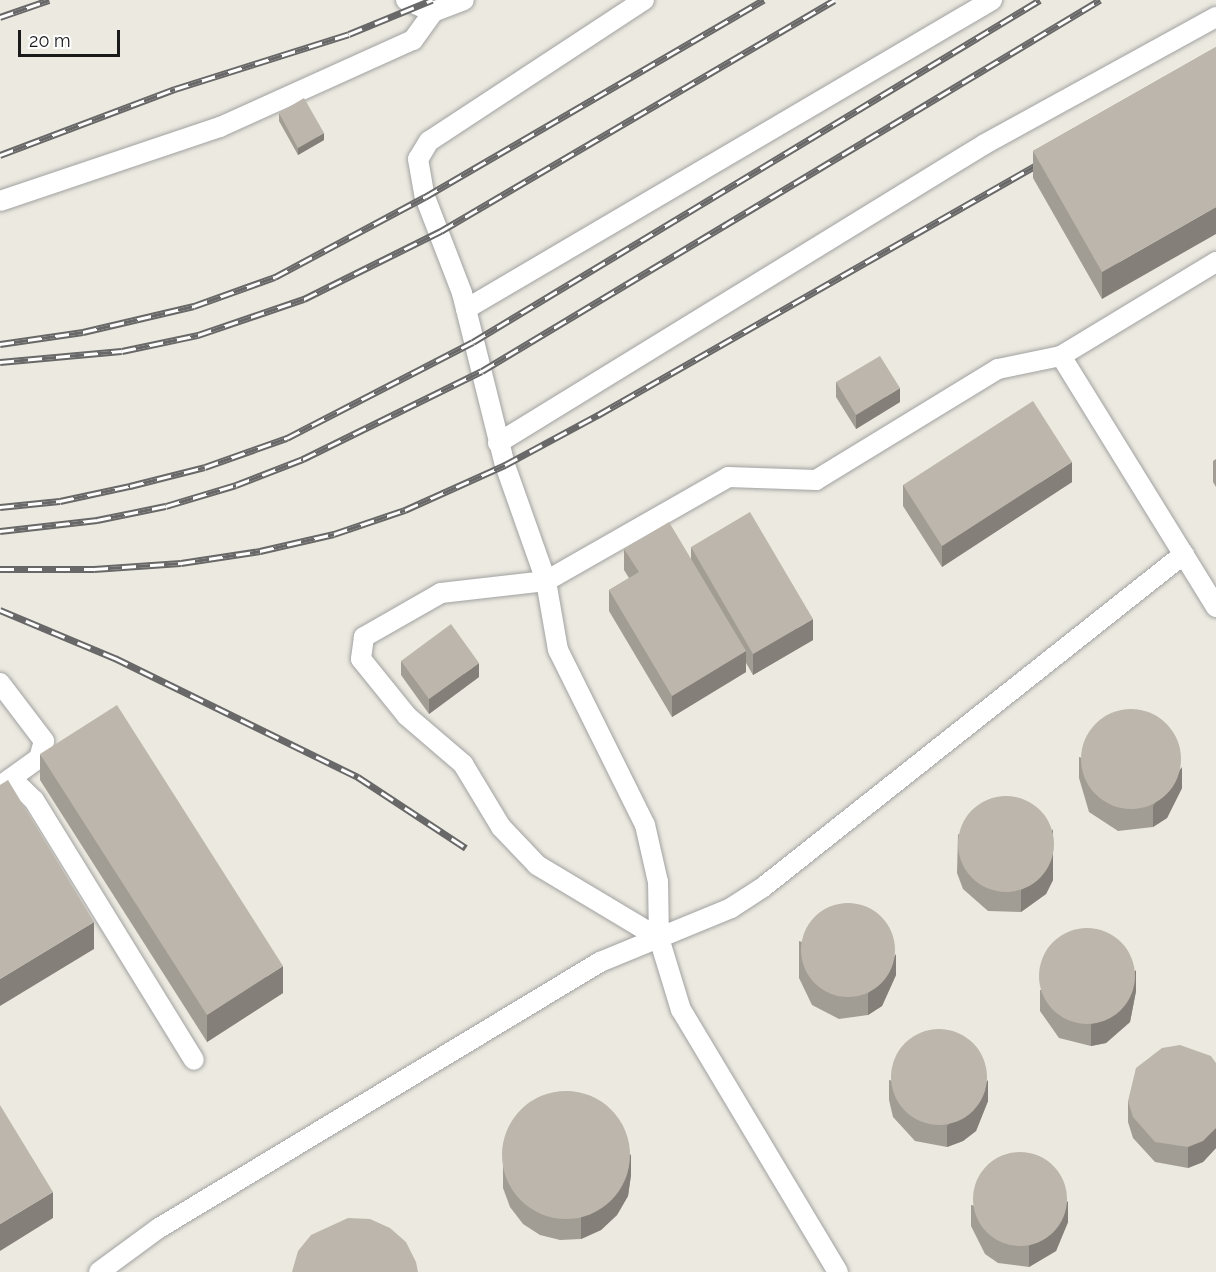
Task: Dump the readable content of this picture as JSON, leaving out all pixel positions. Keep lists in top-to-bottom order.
{
  "scale_bar": "20 m"
}
